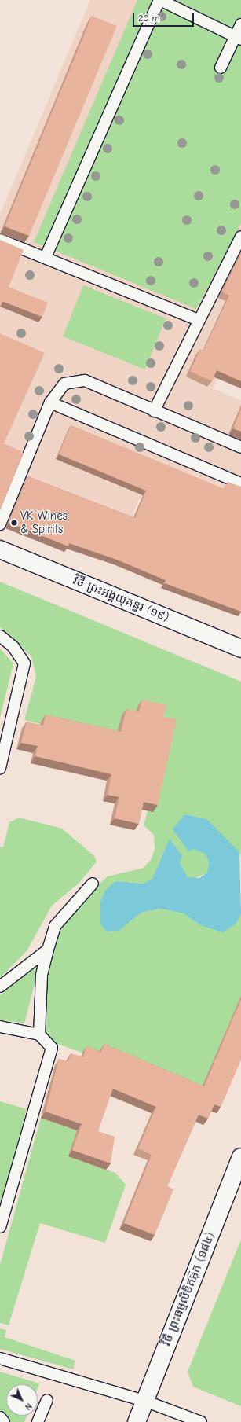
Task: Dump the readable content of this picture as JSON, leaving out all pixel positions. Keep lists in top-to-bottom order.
{
  "streets": {
    "street": ["វិថី ព្រះអង្គយុគន្ធរ (១៩)", "វិថី ព្រះធម្មលិខិតអ៊ុក (១៨៤)"]
  },
  "places": ["VK Wines & Spirits"],
  "scale_bar": "20 m",
  "north": "bottom right"
}
